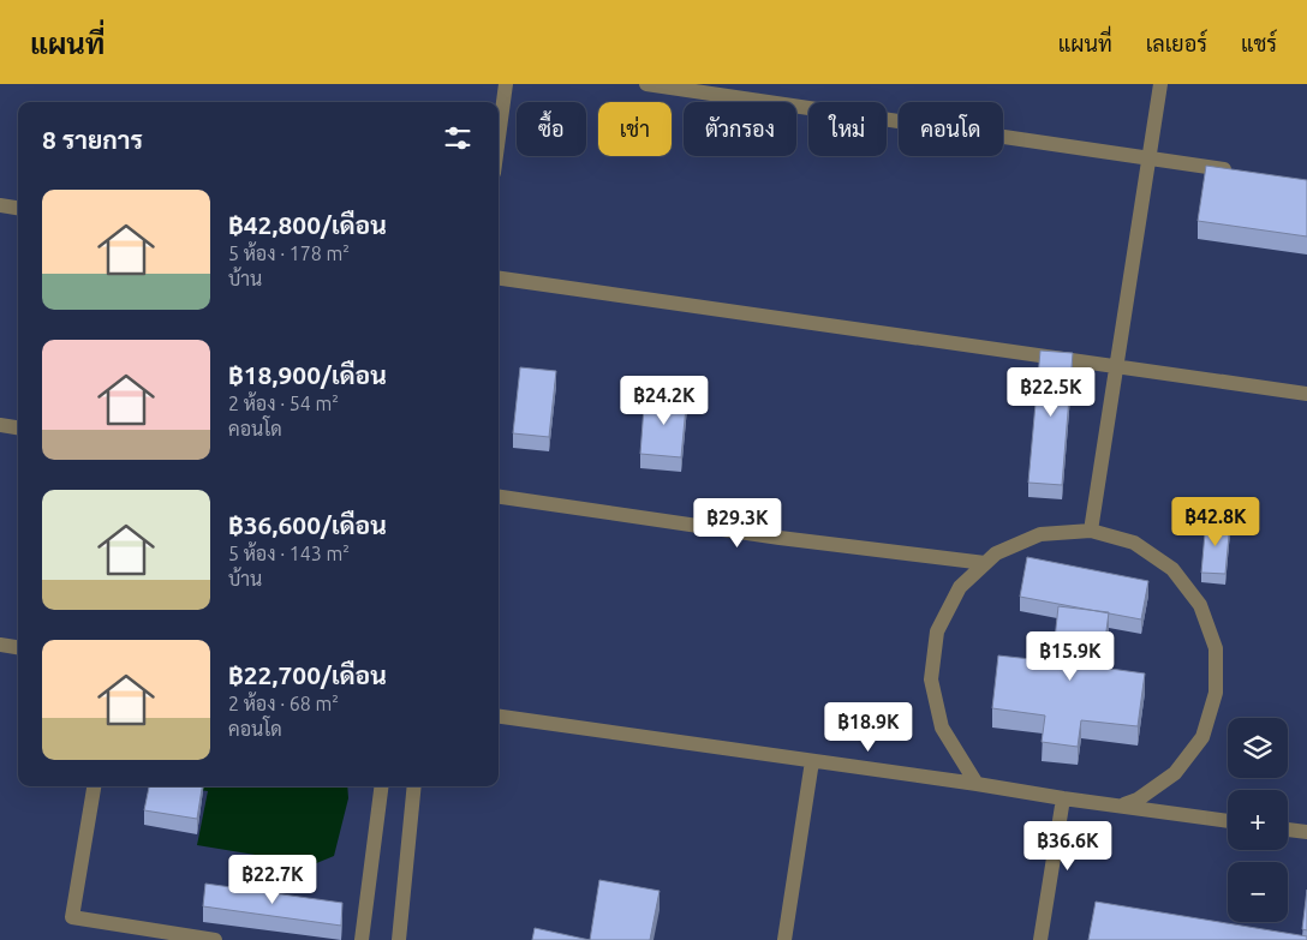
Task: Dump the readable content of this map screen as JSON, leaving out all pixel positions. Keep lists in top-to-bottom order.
{
  "page": {
    "header": "แผนที่",
    "nav": ["แผนที่", "เลเยอร์", "แชร์"],
    "chip": [
      "ซื้อ",
      "เช่า",
      "ตัวกรอง",
      "ใหม่",
      "คอนโด"
    ],
    "heading": "8 รายการ",
    "list": [
      {
        "name": "฿42,800/เดือน",
        "note": "5 ห้อง · 178 m² · บ้าน"
      },
      {
        "name": "฿18,900/เดือน",
        "note": "2 ห้อง · 54 m² · คอนโด"
      },
      {
        "name": "฿36,600/เดือน",
        "note": "5 ห้อง · 143 m² · บ้าน"
      },
      {
        "name": "฿22,700/เดือน",
        "note": "2 ห้อง · 68 m² · คอนโด"
      }
    ],
    "price": [
      "฿22.5K",
      "฿24.2K",
      "฿42.8K",
      "฿29.3K",
      "฿15.9K",
      "฿18.9K",
      "฿36.6K",
      "฿22.7K"
    ],
    "map_buttons": ["+", "−"]
  }
}
